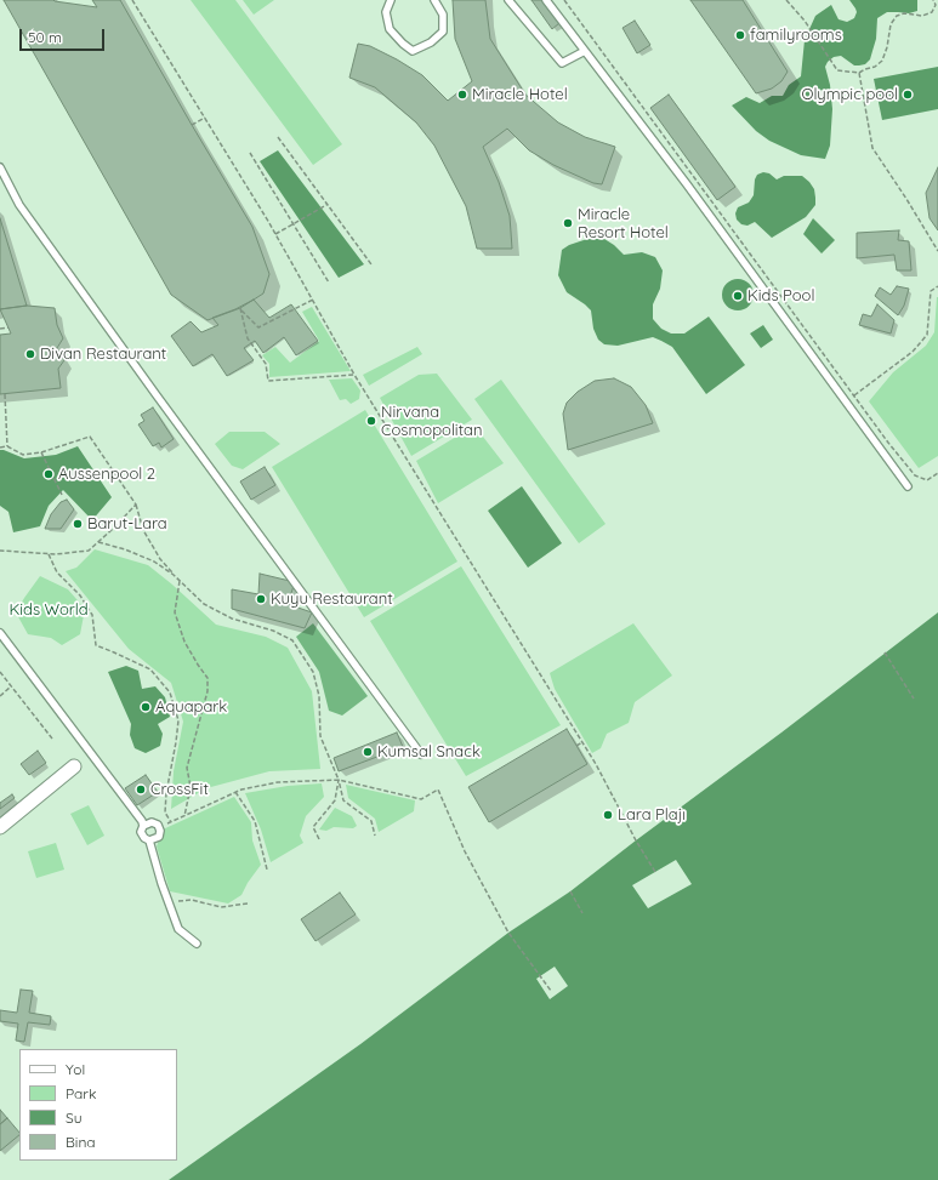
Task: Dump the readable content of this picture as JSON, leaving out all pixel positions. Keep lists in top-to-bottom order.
{
  "parks": ["Kids World"],
  "places": [
    "familyrooms",
    "Miracle Hotel",
    "Olympic pool",
    "Miracle Resort Hotel",
    "Kids Pool",
    "Divan Restaurant",
    "Nirvana Cosmopolitan",
    "Aussenpool 2",
    "Barut-Lara",
    "Kuyu Restaurant",
    "Aquapark",
    "Kumsal Snack",
    "CrossFit",
    "Lara Plajı"
  ],
  "legend": [
    "Yol",
    "Park",
    "Su",
    "Bina"
  ],
  "scale_bar": "50 m"
}
